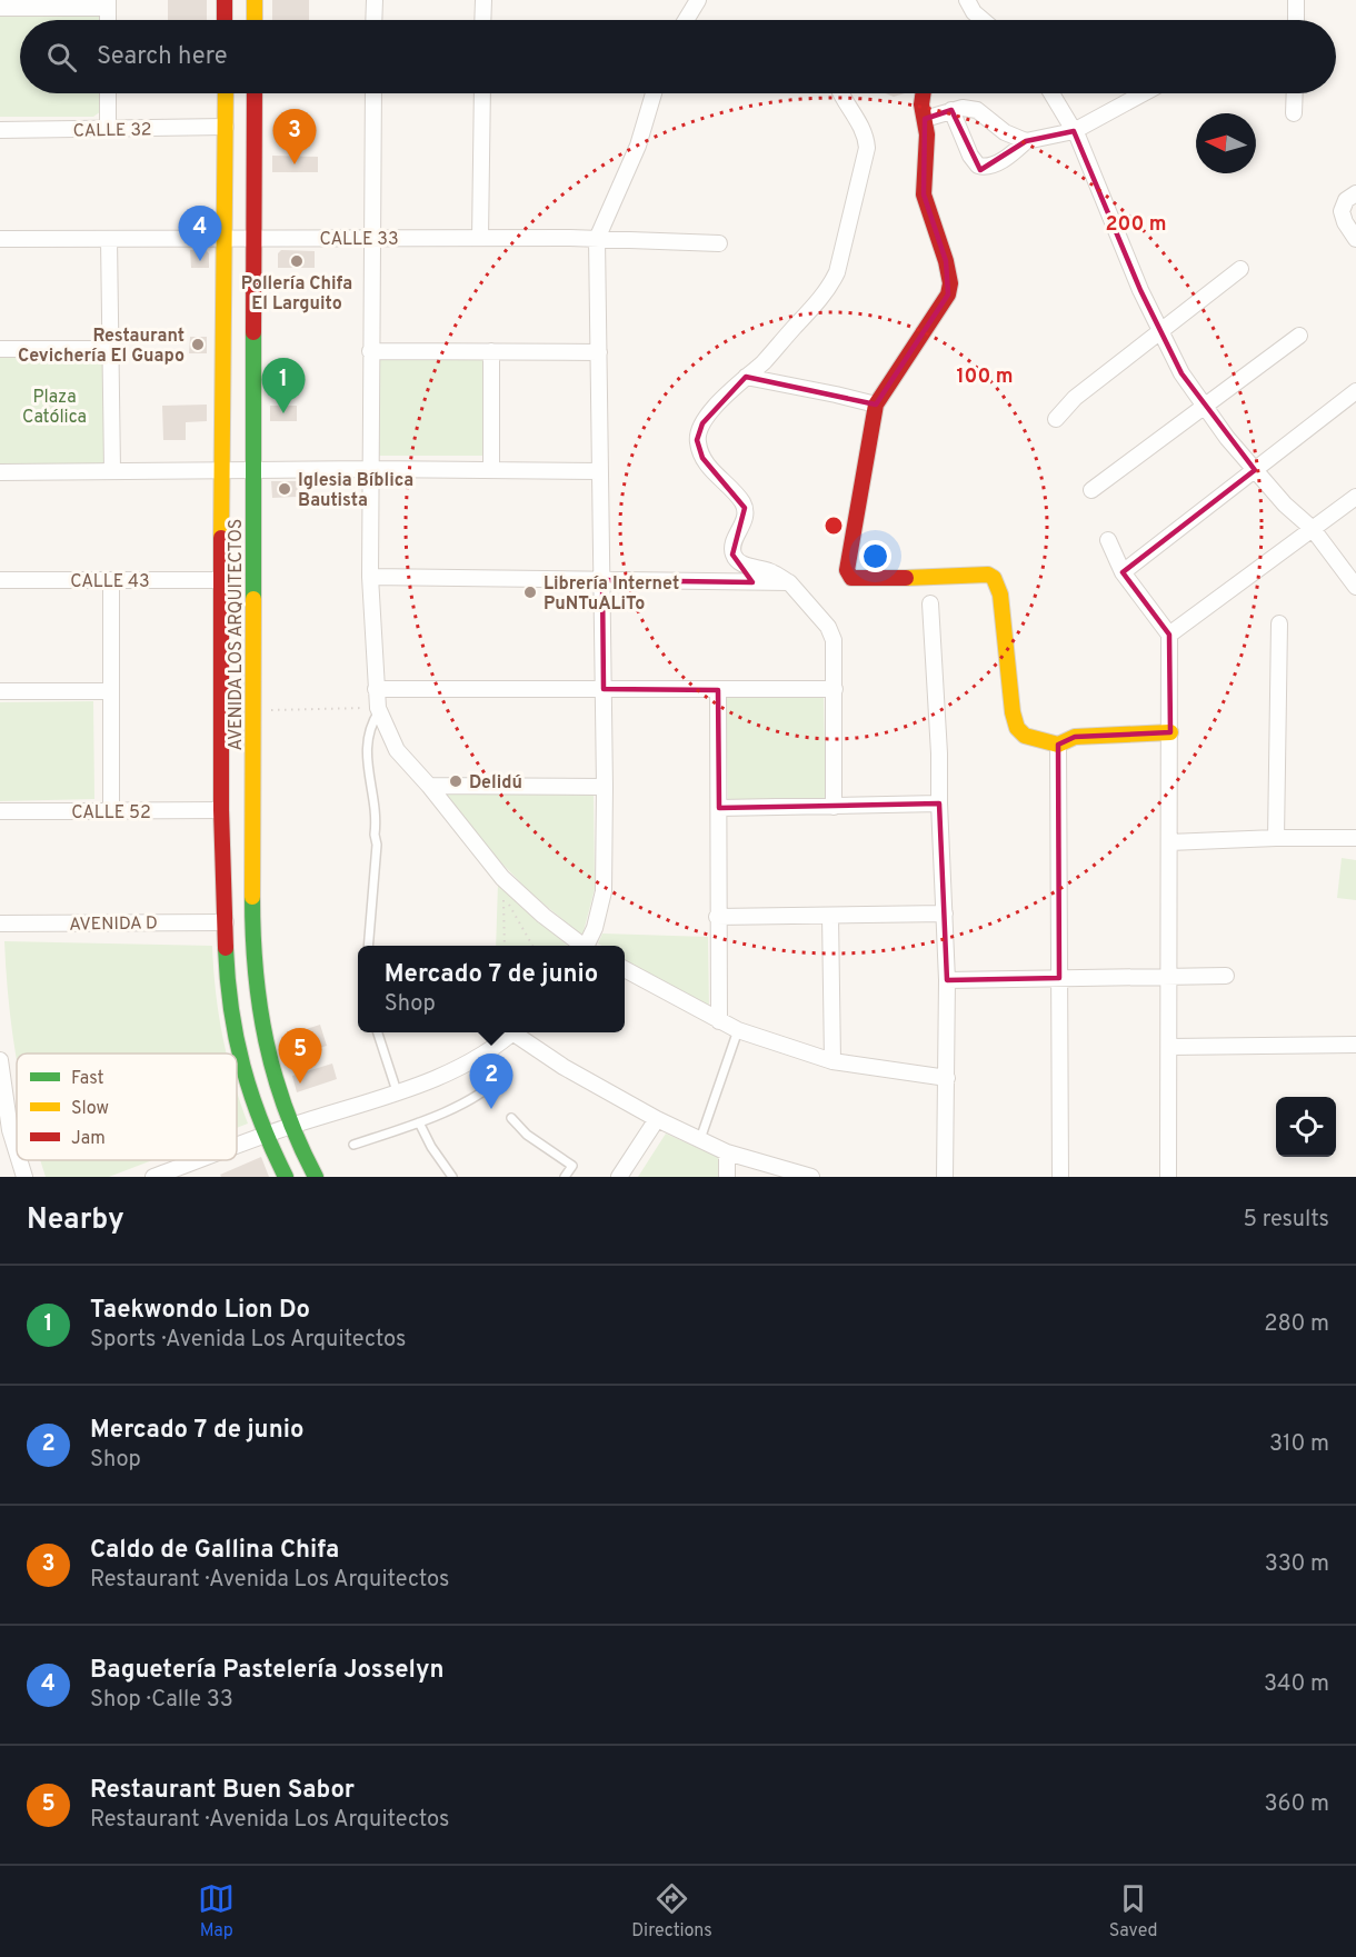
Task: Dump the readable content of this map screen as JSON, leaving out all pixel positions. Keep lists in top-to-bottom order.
{
  "streets": {
    "main road": ["AVENIDA LOS ARQUITECTOS"],
    "street": [
      "CALLE 32",
      "CALLE 33",
      "CALLE 43",
      "CALLE 52",
      "AVENIDA D"
    ]
  },
  "crossings": [
    ["CALLE 32", "AVENIDA LOS ARQUITECTOS"],
    ["CALLE 33", "AVENIDA LOS ARQUITECTOS"],
    ["CALLE 43", "AVENIDA LOS ARQUITECTOS"],
    ["AVENIDA LOS ARQUITECTOS", "CALLE 52"],
    ["AVENIDA LOS ARQUITECTOS", "AVENIDA D"]
  ],
  "parks": ["Plaza Católica"],
  "places": [
    "Pollería Chifa El Larguito",
    "Restaurant Cevichería El Guapo",
    "Iglesia Bíblica Bautista",
    "Librería Internet PuNTuALiTo",
    "Delidú"
  ],
  "legend": ["Fast", "Slow", "Jam"],
  "north": "left",
  "page": {
    "search": "Search here",
    "pins": [
      "3",
      "4",
      "1",
      "5",
      "2"
    ],
    "popup": ["Mercado 7 de junio", "Shop"],
    "heading": ["Nearby", "5 results"],
    "list": [
      {
        "mark": "1",
        "name": "Taekwondo Lion Do",
        "note": "Sports · Avenida Los Arquitectos",
        "value": "280 m"
      },
      {
        "mark": "2",
        "name": "Mercado 7 de junio",
        "note": "Shop",
        "value": "310 m"
      },
      {
        "mark": "3",
        "name": "Caldo de Gallina Chifa",
        "note": "Restaurant · Avenida Los Arquitectos",
        "value": "330 m"
      },
      {
        "mark": "4",
        "name": "Baguetería Pastelería Josselyn",
        "note": "Shop · Calle 33",
        "value": "340 m"
      },
      {
        "mark": "5",
        "name": "Restaurant Buen Sabor",
        "note": "Restaurant · Avenida Los Arquitectos",
        "value": "360 m"
      }
    ],
    "nav": ["Map", "Directions", "Saved"]
  },
  "rings": ["200 m", "100 m"]
}
